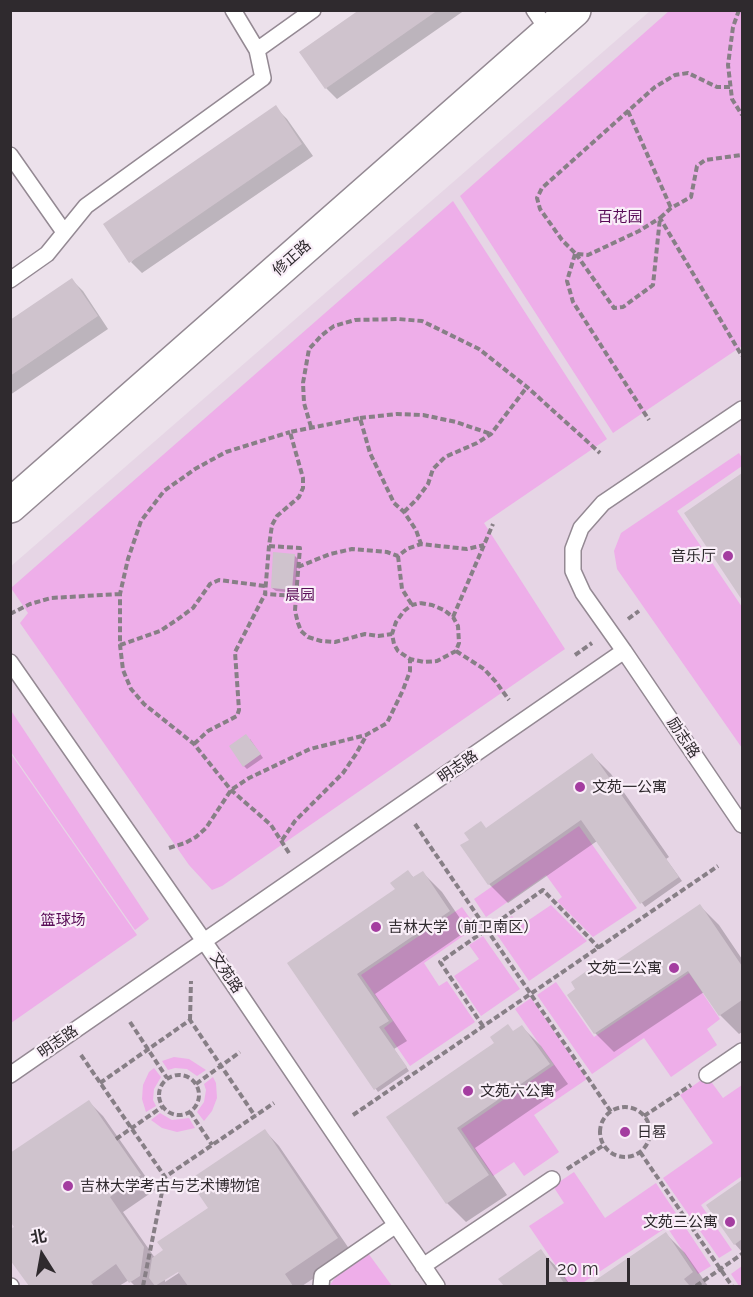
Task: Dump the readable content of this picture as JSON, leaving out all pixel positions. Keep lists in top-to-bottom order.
{
  "streets": {
    "street": ["修正路"],
    "lane": ["励志路", "明志路", "文苑路"]
  },
  "crossings": [
    ["励志路", "明志路"],
    ["明志路", "文苑路"]
  ],
  "parks": ["百花园", "晨园", "篮球场"],
  "places": [
    "音乐厅",
    "文苑一公寓",
    "吉林大学（前卫南区）",
    "文苑二公寓",
    "文苑六公寓",
    "日晷",
    "吉林大学考古与艺术博物馆",
    "文苑三公寓"
  ],
  "scale_bar": "20 m",
  "north": "top"
}
